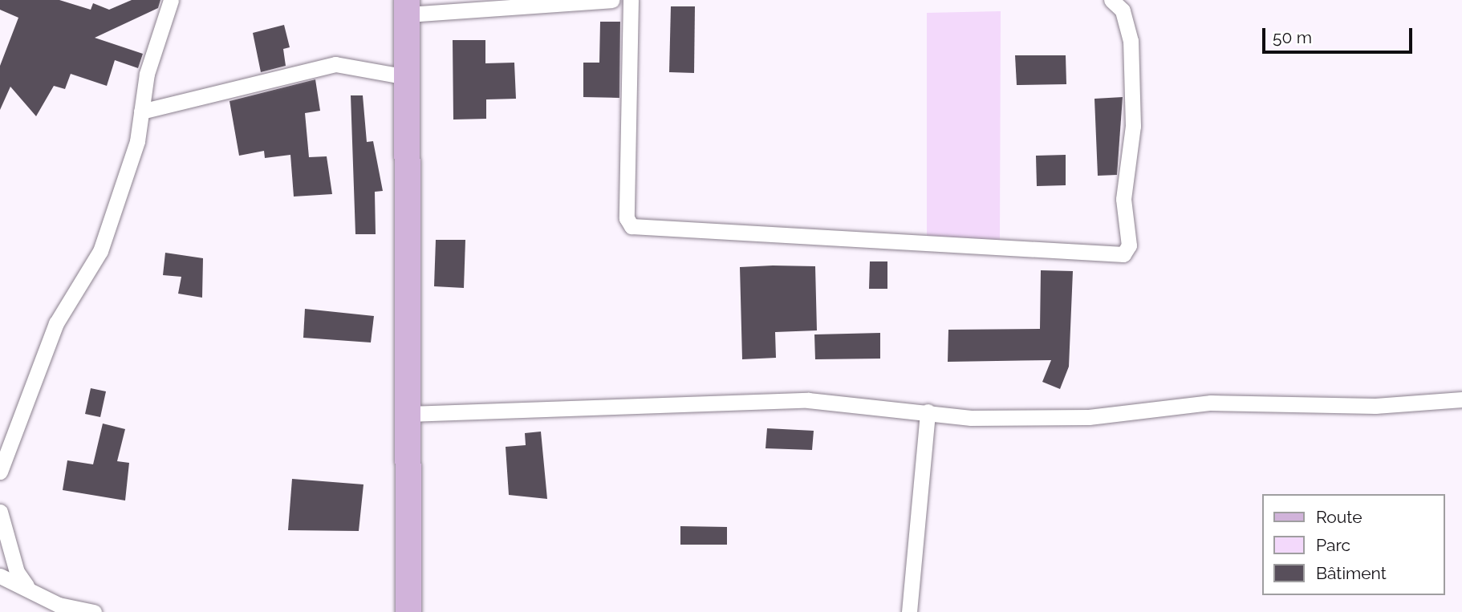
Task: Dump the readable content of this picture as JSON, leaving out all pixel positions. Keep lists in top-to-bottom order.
{
  "legend": ["Route", "Parc", "Bâtiment"],
  "scale_bar": "50 m"
}
